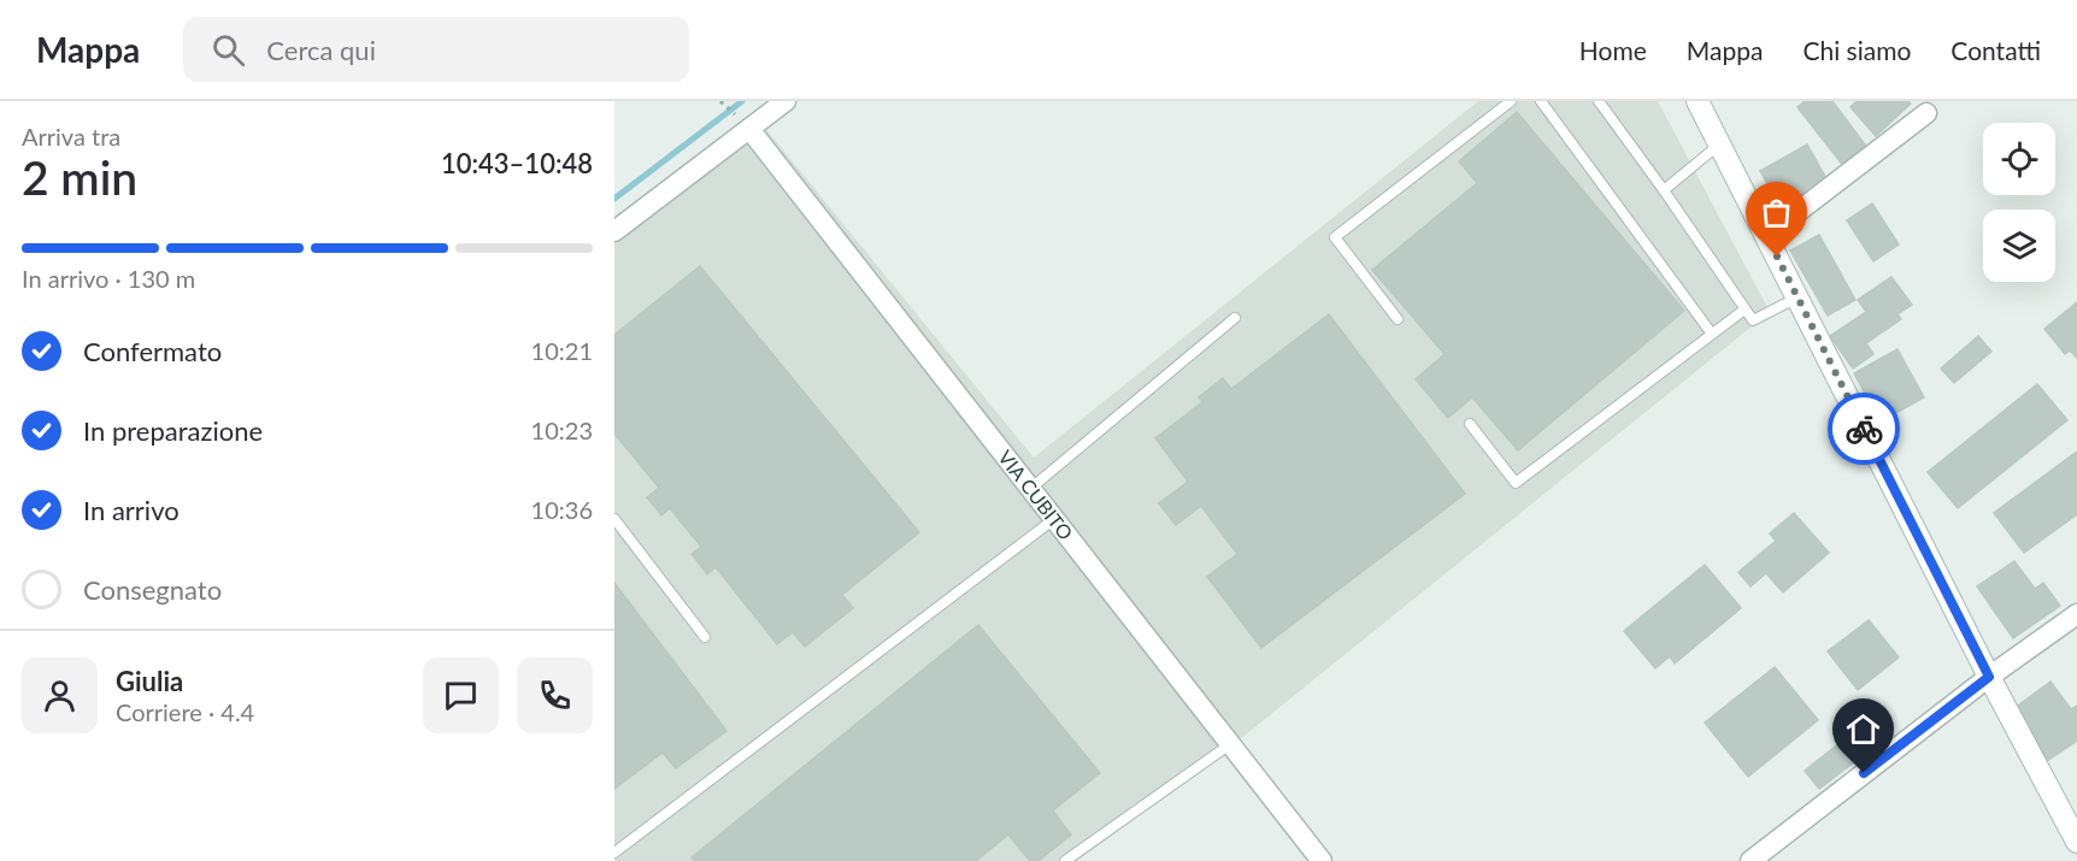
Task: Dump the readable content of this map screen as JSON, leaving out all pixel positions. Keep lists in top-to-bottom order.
{
  "streets": {
    "street": ["VIA CUBITO"]
  },
  "page": {
    "header": "Mappa",
    "search": "Cerca qui",
    "nav": [
      "Home",
      "Mappa",
      "Chi siamo",
      "Contatti"
    ],
    "heading": ["2 min", "Arriva tra", "10:43–10:48"],
    "panel": ["Giulia", "Corriere · 4.4"],
    "bar": "In arrivo · 130 m",
    "list": [
      ["Confermato", "10:21"],
      ["In preparazione", "10:23"],
      ["In arrivo", "10:36"],
      "Consegnato"
    ]
  }
}
